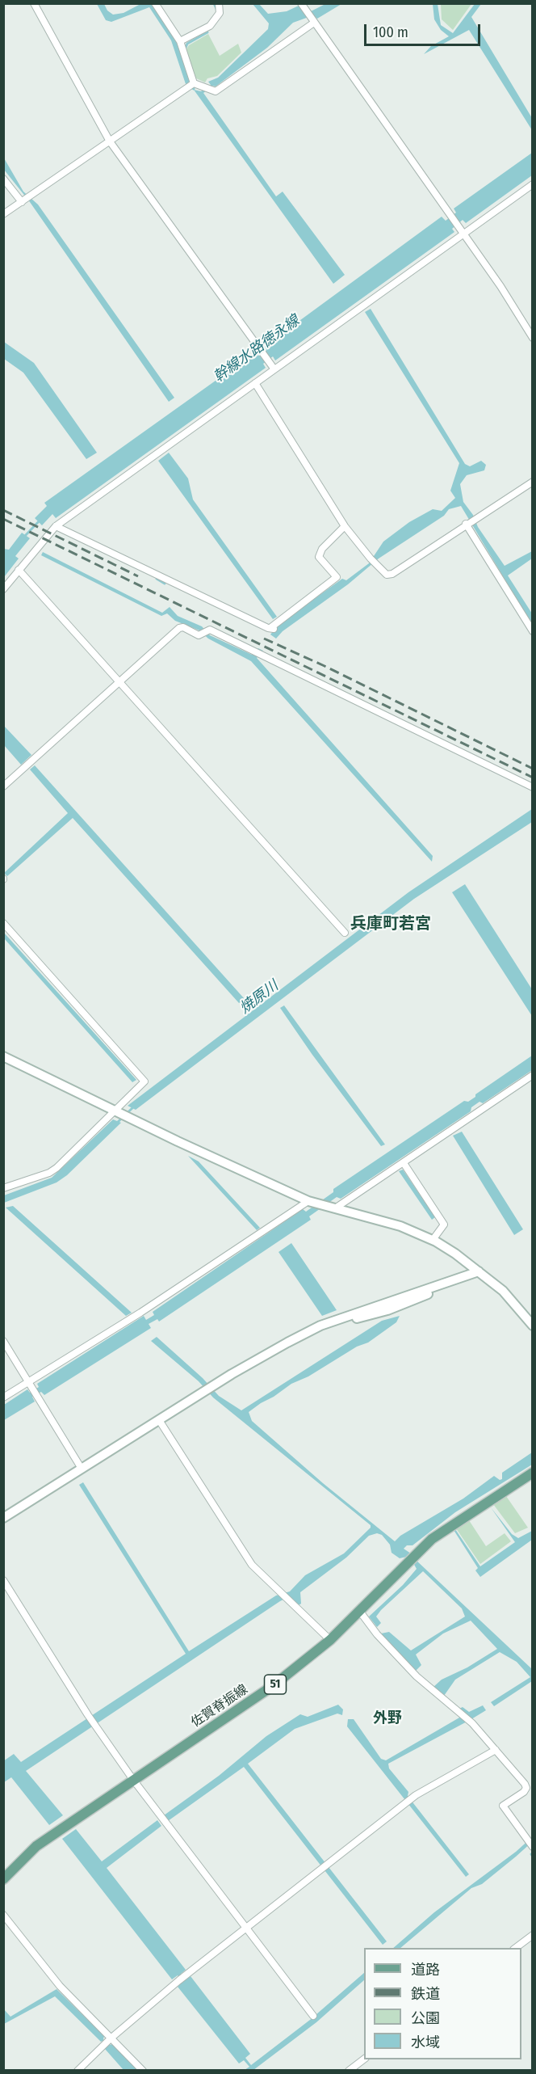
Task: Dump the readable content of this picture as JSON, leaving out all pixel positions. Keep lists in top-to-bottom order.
{
  "streets": {
    "main road": ["51", "佐賀脊振線"]
  },
  "districts": ["兵庫町若宮", "外野"],
  "water": ["幹線水路徳永線", "焼原川"],
  "legend": [
    "道路",
    "鉄道",
    "公園",
    "水域"
  ],
  "scale_bar": "100 m"
}
